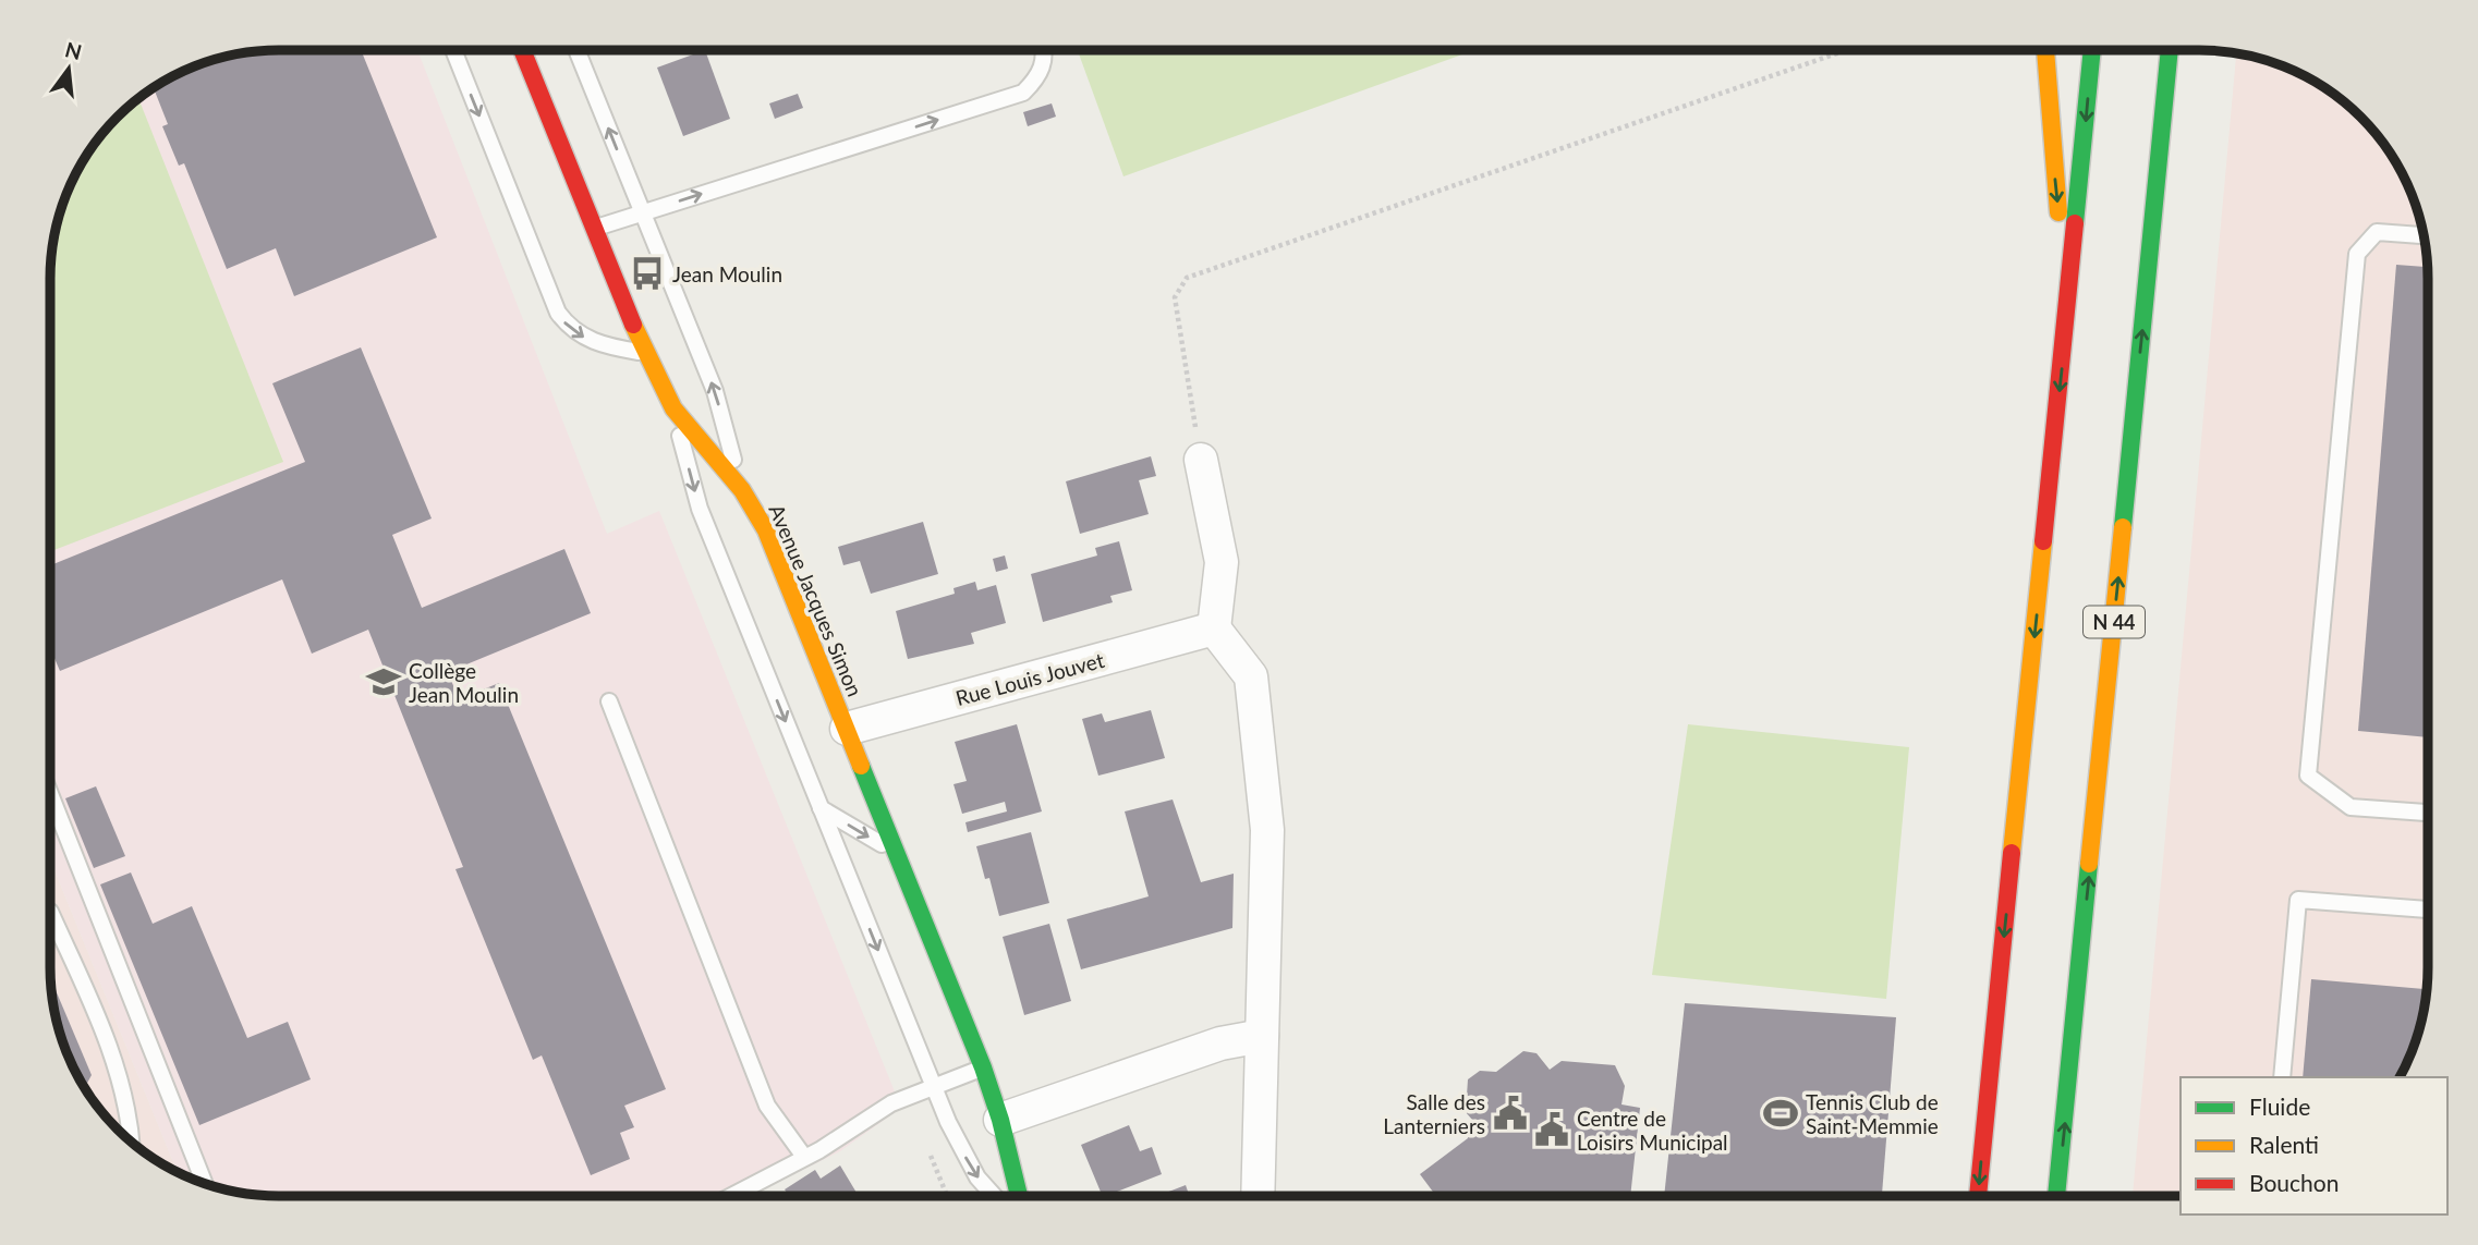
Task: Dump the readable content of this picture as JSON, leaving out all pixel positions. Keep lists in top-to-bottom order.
{
  "streets": {
    "main road": ["Avenue Jacques Simon", "N 44"],
    "street": ["Rue Louis Jouvet"]
  },
  "crossings": [
    ["Avenue Jacques Simon", "Rue Louis Jouvet"]
  ],
  "places": {
    "bus stop": ["Jean Moulin"],
    "school or university": ["Collège Jean Moulin"],
    "public building": ["Salle des Lanterniers", "Centre de Loisirs Municipal"],
    "sports": ["Tennis Club de Saint-Memmie"]
  },
  "legend": ["Fluide", "Ralenti", "Bouchon"],
  "north": "top"
}
